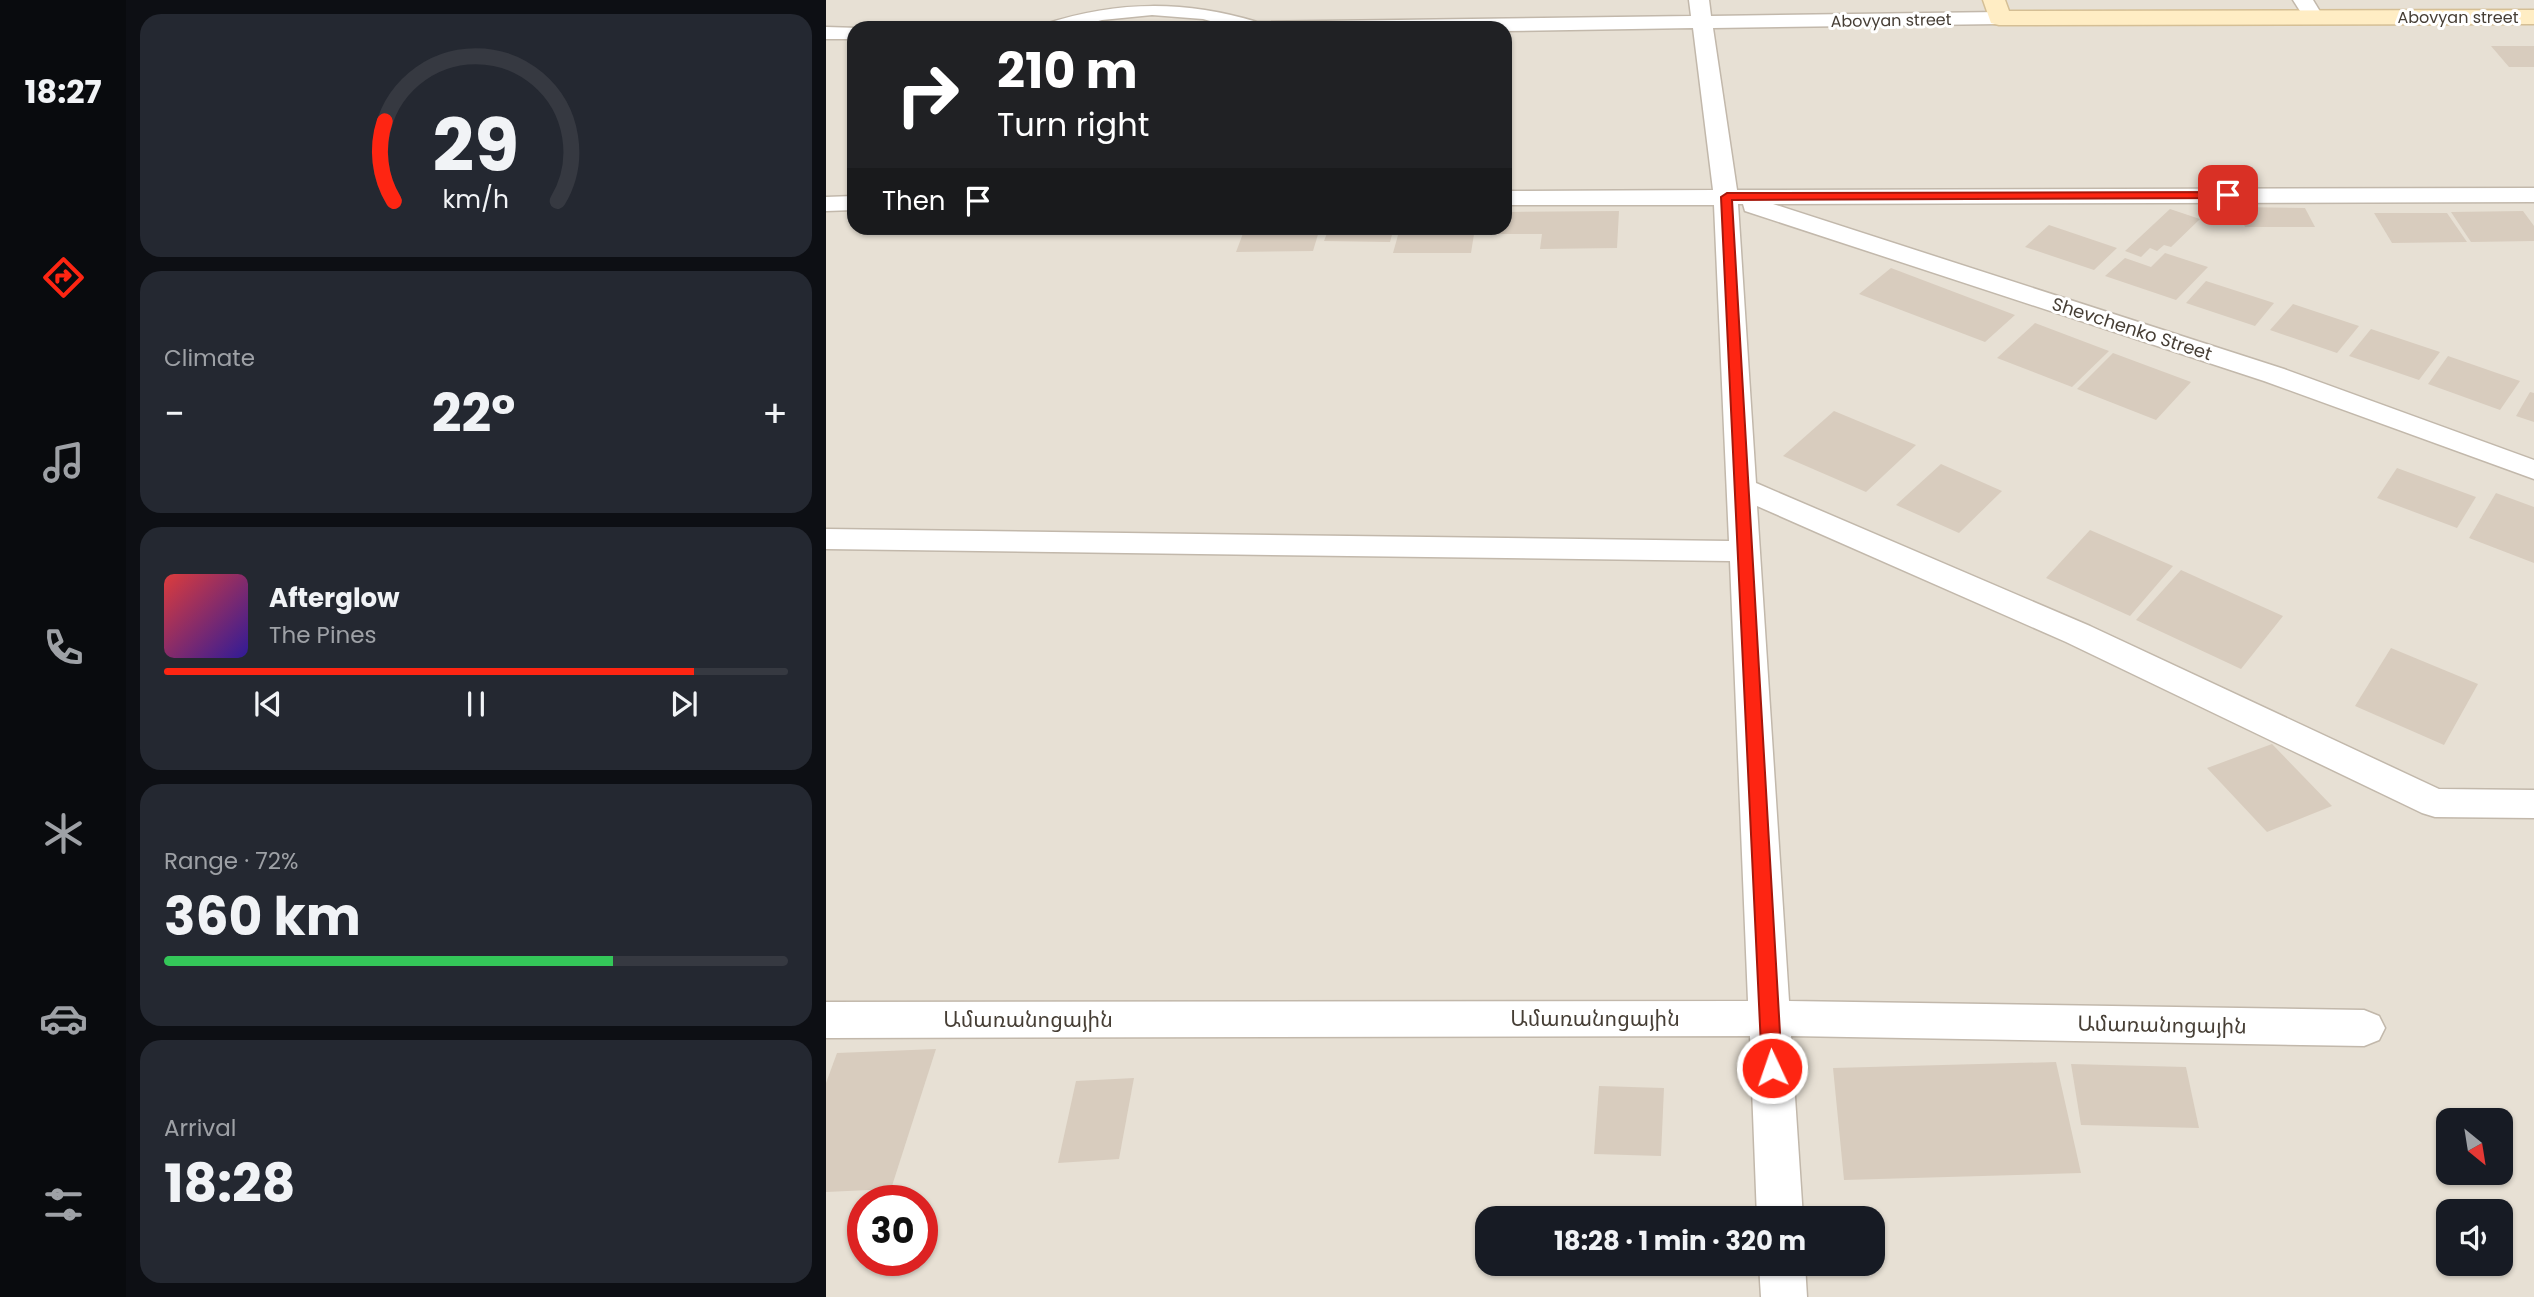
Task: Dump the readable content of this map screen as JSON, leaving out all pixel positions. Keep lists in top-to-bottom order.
{
  "streets": {
    "main road": ["Abovyan street"],
    "street": ["Shevchenko Street", "Ամառանոցային"]
  },
  "north": "bottom right",
  "page": {
    "tabs": "18:27",
    "turn": ["210 m", "Turn right"],
    "then": "Then",
    "tile": [
      "Climate",
      ["Range · 72%", "360 km"],
      ["Arrival", "18:28"]
    ],
    "heat": ["−", "22°", "+"],
    "song": ["Afterglow", "The Pines"],
    "limit": "30",
    "trip": "18:28 · 1 min · 320 m",
    "gauge": ["29", "km/h"]
  }
}
